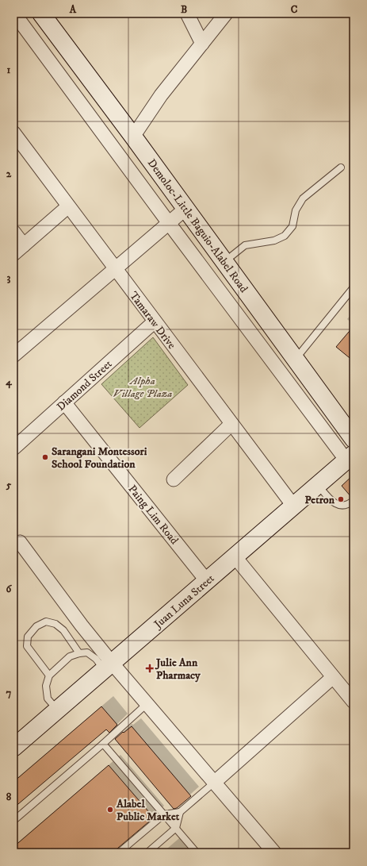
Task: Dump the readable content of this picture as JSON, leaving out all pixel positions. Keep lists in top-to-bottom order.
{
  "streets": {
    "main road": ["Demoloc-Little Baguio-Alabel Road", "Juan Luna Street"],
    "street": ["Tamaraw Drive", "Diamond Street", "Paing Lim Road"]
  },
  "crossings": [
    ["Tamaraw Drive", "Diamond Street"],
    ["Tamaraw Drive", "Juan Luna Street"],
    ["Diamond Street", "Paing Lim Road"],
    ["Paing Lim Road", "Juan Luna Street"]
  ],
  "parks": ["Alpha Village Plaza"],
  "places": {
    "other": ["Sarangani Montessori School Foundation", "Petron", "Alabel Public Market"],
    "health": ["Julie Ann Pharmacy"]
  },
  "grid": {
    "columns": ["A", "B", "C"],
    "rows": [
      "1",
      "2",
      "3",
      "4",
      "5",
      "6",
      "7",
      "8"
    ]
  }
}
